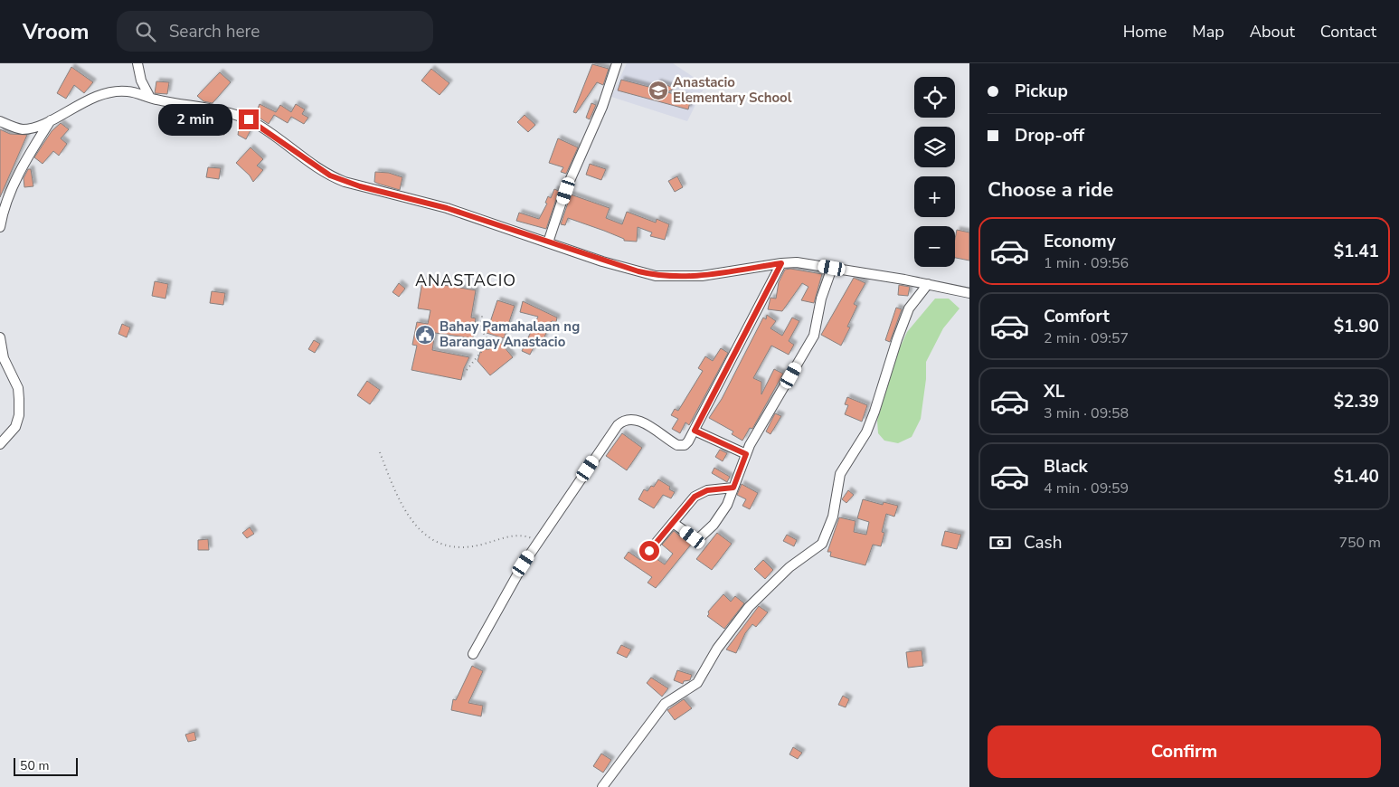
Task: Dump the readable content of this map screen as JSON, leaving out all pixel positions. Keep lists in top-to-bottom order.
{
  "districts": ["ANASTACIO"],
  "places": {
    "school or university": ["Anastacio Elementary School"],
    "public building": ["Bahay Pamahalaan ng Barangay Anastacio"]
  },
  "scale_bar": "50 m",
  "page": {
    "header": "Vroom",
    "search": "Search here",
    "nav": [
      "Home",
      "Map",
      "About",
      "Contact"
    ],
    "banner": ["Pickup", "Drop-off"],
    "map_buttons": ["+", "−"],
    "bubble": "2 min",
    "heading": "Choose a ride",
    "list": [
      {
        "name": "Economy",
        "note": "1 min · 09:56",
        "value": "$1.41"
      },
      {
        "name": "Comfort",
        "note": "2 min · 09:57",
        "value": "$1.90"
      },
      {
        "name": "XL",
        "note": "3 min · 09:58",
        "value": "$2.39"
      },
      {
        "name": "Black",
        "note": "4 min · 09:59",
        "value": "$1.40"
      }
    ],
    "pay": ["Cash", "750 m"],
    "buttons": "Confirm",
    "scale": "50 m"
  }
}
